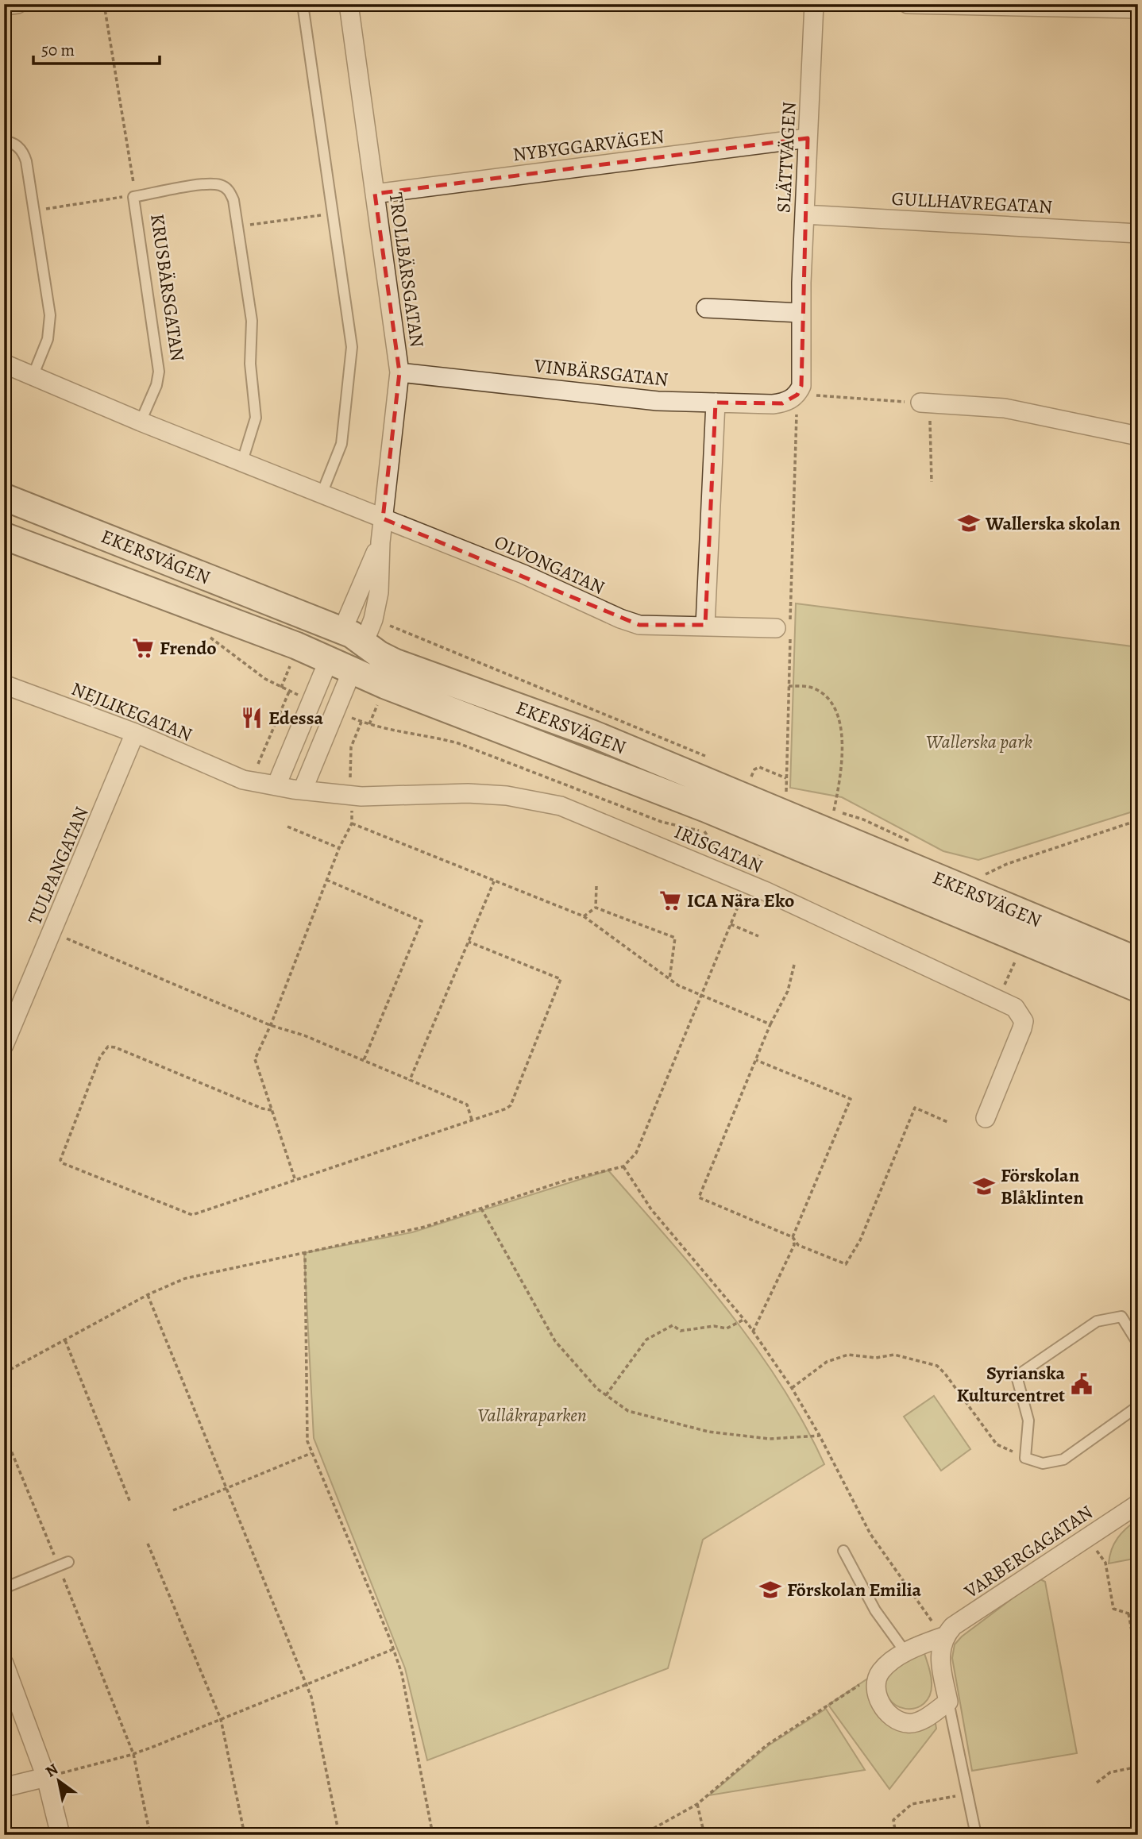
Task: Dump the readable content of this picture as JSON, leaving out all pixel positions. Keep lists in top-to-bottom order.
{
  "streets": {
    "main road": ["EKERSVÄGEN"],
    "street": [
      "NYBYGGARVÄGEN",
      "SLÄTTVÄGEN",
      "GULLHAVREGATAN",
      "TROLLBÄRSGATAN",
      "VINBÄRSGATAN",
      "OLVONGATAN",
      "NEJLIKEGATAN",
      "IRISGATAN",
      "TULPANGATAN",
      "VARBERGAGATAN"
    ],
    "lane": ["KRUSBÄRSGATAN"]
  },
  "crossings": [
    ["NYBYGGARVÄGEN", "SLÄTTVÄGEN"],
    ["NYBYGGARVÄGEN", "TROLLBÄRSGATAN"],
    ["SLÄTTVÄGEN", "GULLHAVREGATAN"],
    ["SLÄTTVÄGEN", "VINBÄRSGATAN"],
    ["TROLLBÄRSGATAN", "VINBÄRSGATAN"],
    ["TROLLBÄRSGATAN", "EKERSVÄGEN"],
    ["TROLLBÄRSGATAN", "OLVONGATAN"],
    ["NEJLIKEGATAN", "IRISGATAN"],
    ["NEJLIKEGATAN", "TULPANGATAN"]
  ],
  "parks": ["Wallerska park", "Vallåkraparken"],
  "places": {
    "school or university": ["Wallerska skolan", "Förskolan Blåklinten", "Förskolan Emilia"],
    "supermarket": ["Frendo", "ICA Nära Eko"],
    "restaurant": ["Edessa"],
    "public building": ["Syrianska Kulturcentret"]
  },
  "scale_bar": "50 m",
  "north": "top left"
}
